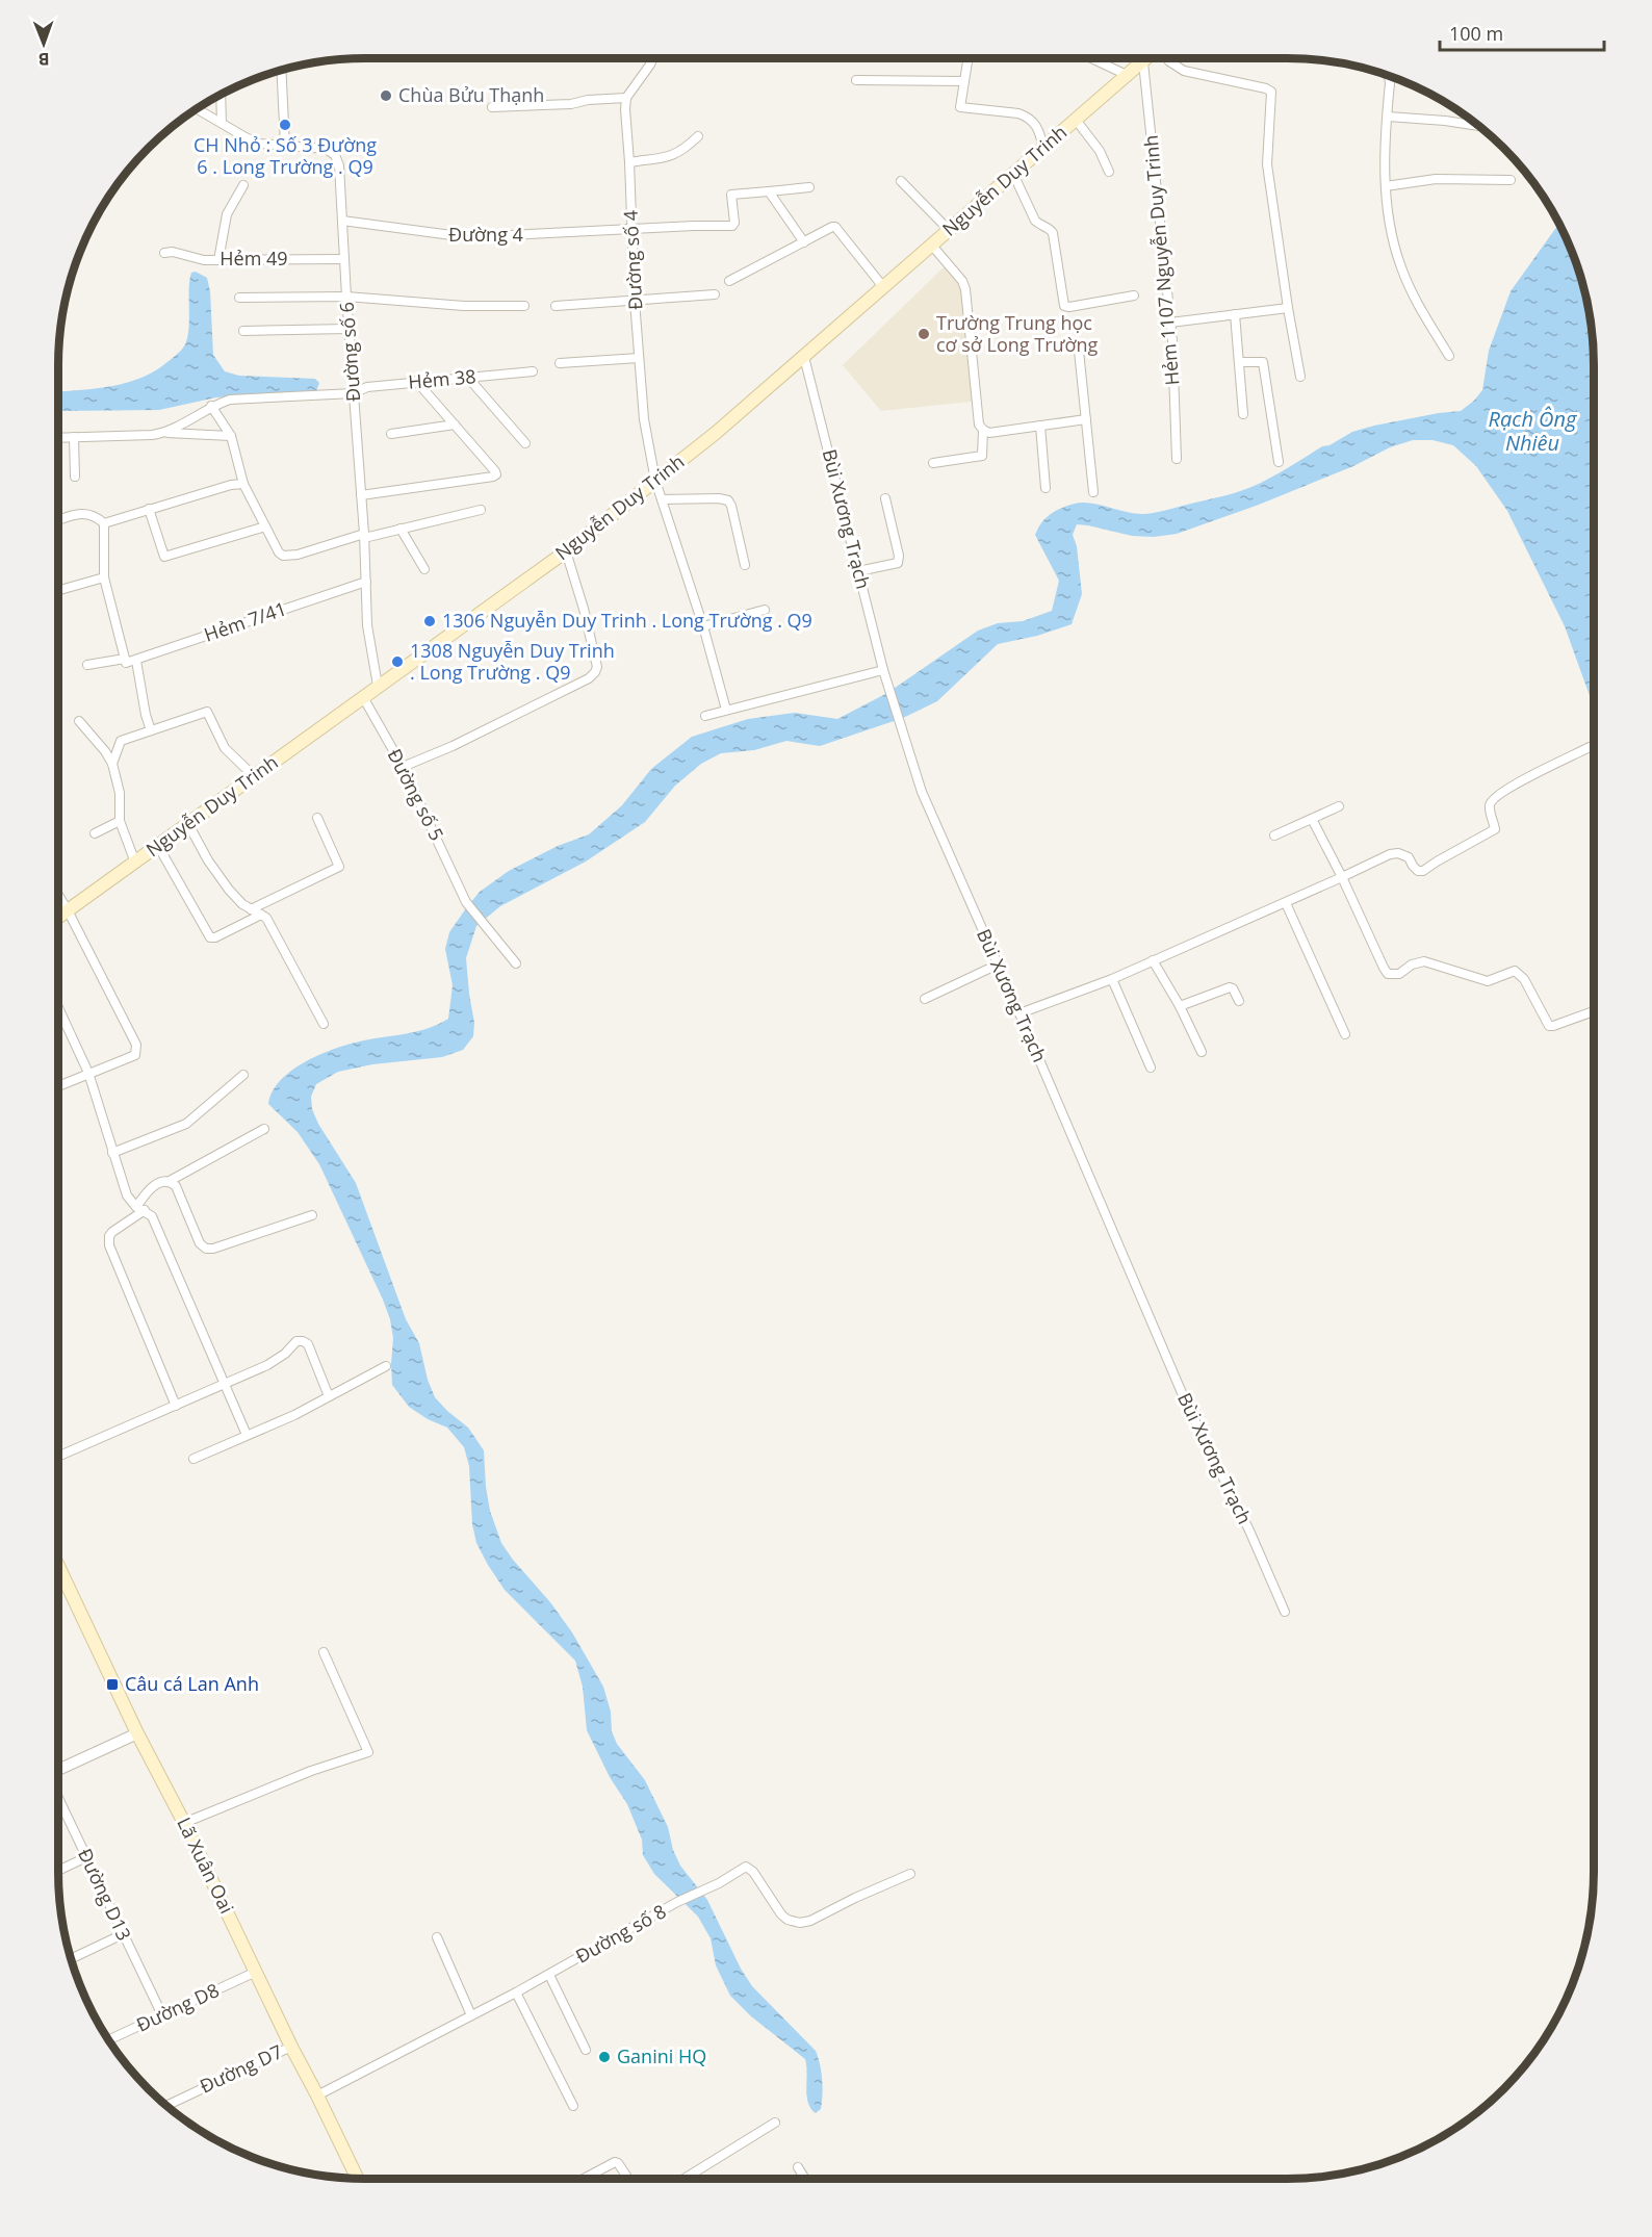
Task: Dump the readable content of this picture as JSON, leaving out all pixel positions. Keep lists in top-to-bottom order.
{
  "streets": {
    "main road": ["Nguyễn Duy Trinh", "Lã Xuân Oai"],
    "street": [
      "Đường 4",
      "Hẻm 49",
      "Đường số 4",
      "Hẻm 1107 Nguyễn Duy Trinh",
      "Đường số 6",
      "Hẻm 38",
      "Bùi Xương Trạch",
      "Hẻm 7/41",
      "Đường số 5",
      "Đường D13",
      "Đường số 8",
      "Đường D8",
      "Đường D7"
    ]
  },
  "crossings": [
    ["Nguyễn Duy Trinh", "Đường số 4"],
    ["Nguyễn Duy Trinh", "Hẻm 1107 Nguyễn Duy Trinh"],
    ["Nguyễn Duy Trinh", "Đường số 6"],
    ["Nguyễn Duy Trinh", "Bùi Xương Trạch"],
    ["Nguyễn Duy Trinh", "Đường số 5"],
    ["Đường 4", "Đường số 4"],
    ["Đường 4", "Đường số 6"],
    ["Hẻm 49", "Đường số 6"],
    ["Đường số 6", "Hẻm 38"],
    ["Đường số 6", "Hẻm 7/41"],
    ["Lã Xuân Oai", "Đường số 8"],
    ["Lã Xuân Oai", "Đường D8"],
    ["Lã Xuân Oai", "Đường D7"],
    ["Đường D13", "Đường D8"]
  ],
  "water": ["Rạch Ông Nhiêu"],
  "places": {
    "other": [
      "Chùa Bửu Thạnh",
      "CH Nhỏ : Số 3 Đường 6 . Long Trường . Q9",
      "Trường Trung học cơ sở Long Trường",
      "1306 Nguyễn Duy Trinh . Long Trường . Q9",
      "1308 Nguyễn Duy Trinh . Long Trường . Q9",
      "Ganini HQ"
    ],
    "transit": ["Câu cá Lan Anh"]
  },
  "scale_bar": "100 m",
  "north": "bottom"
}
